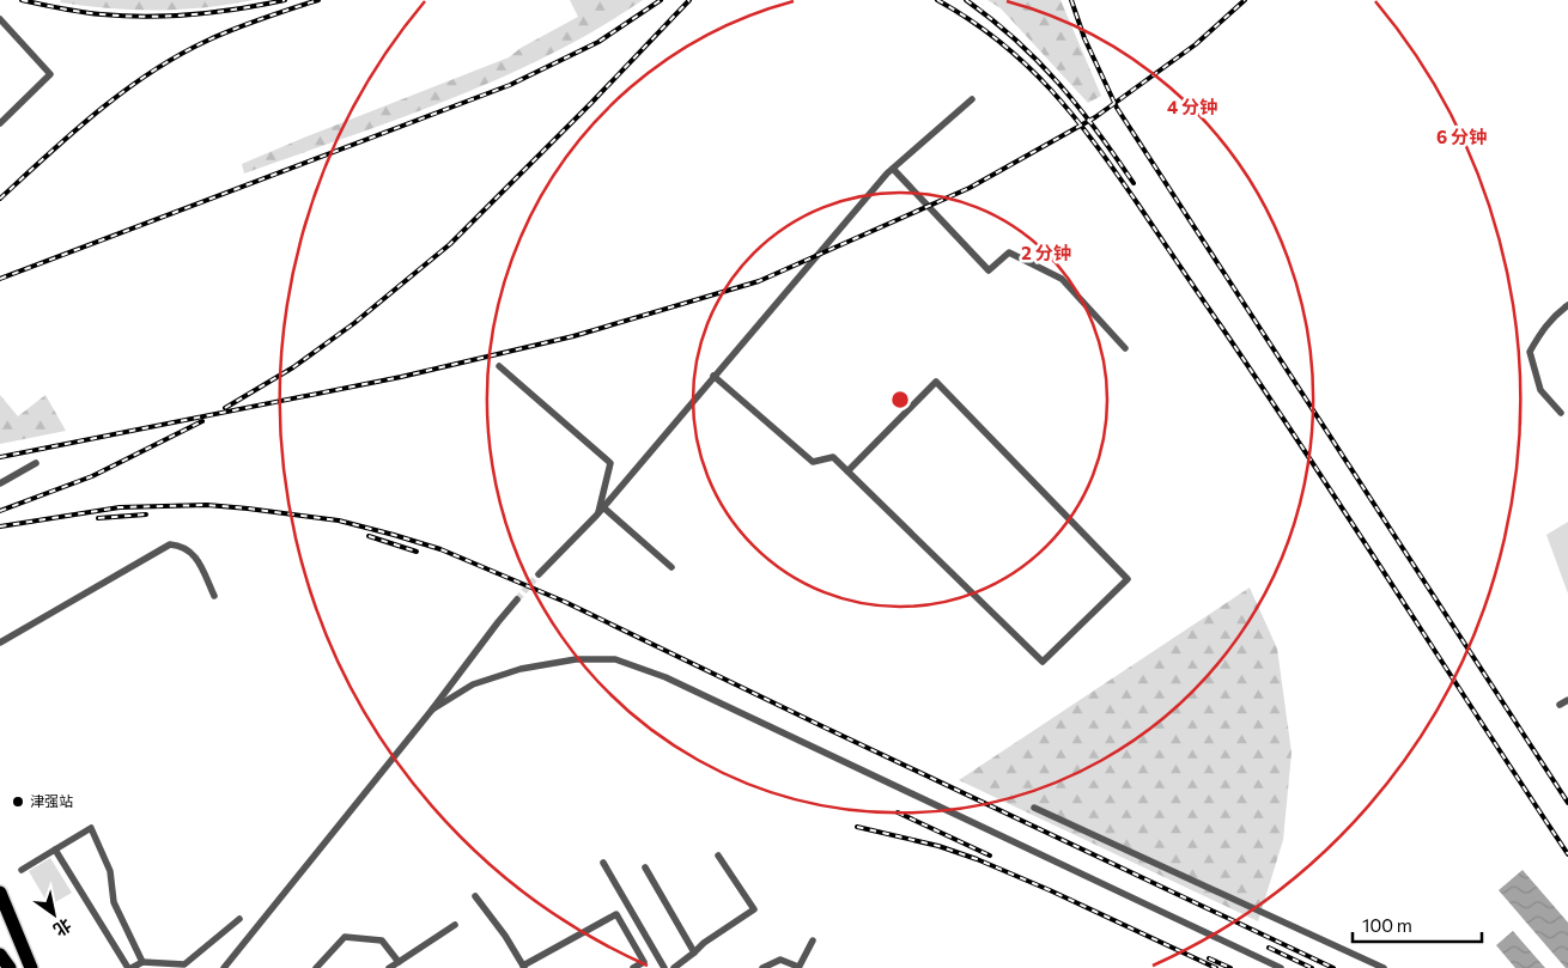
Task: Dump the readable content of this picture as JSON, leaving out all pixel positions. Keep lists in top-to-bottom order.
{
  "places": ["津强站"],
  "scale_bar": "100 m",
  "north": "bottom right",
  "rings": ["4 分钟", "6 分钟", "2 分钟"]
}
